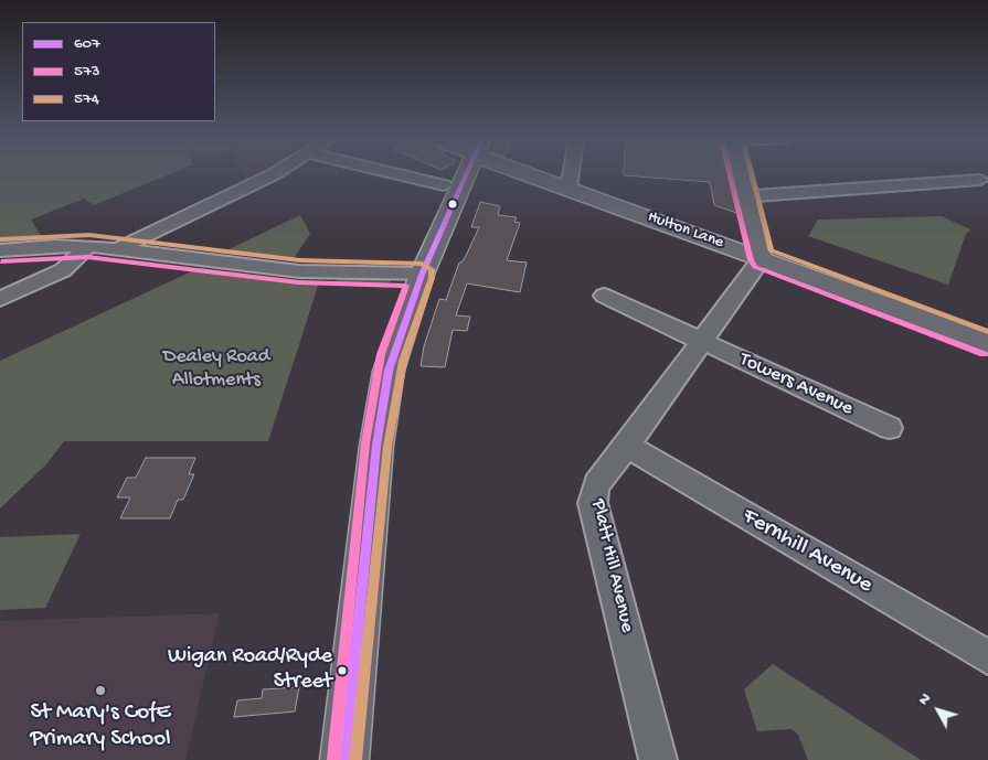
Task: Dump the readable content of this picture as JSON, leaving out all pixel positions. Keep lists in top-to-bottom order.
{
  "streets": {
    "main road": ["Hulton Lane"],
    "street": ["Towers Avenue", "Fernhill Avenue", "Platt Hill Avenue"]
  },
  "crossings": [
    ["Hulton Lane", "Platt Hill Avenue"],
    ["Towers Avenue", "Platt Hill Avenue"],
    ["Fernhill Avenue", "Platt Hill Avenue"]
  ],
  "parks": ["Dealey Road Allotments"],
  "places": ["Wigan Road/Ryde Street", "St Mary's CofE Primary School"],
  "lines": ["transit line 607", "transit line 573", "transit line 574"],
  "legend": ["607", "573", "574"],
  "north": "top left"
}
